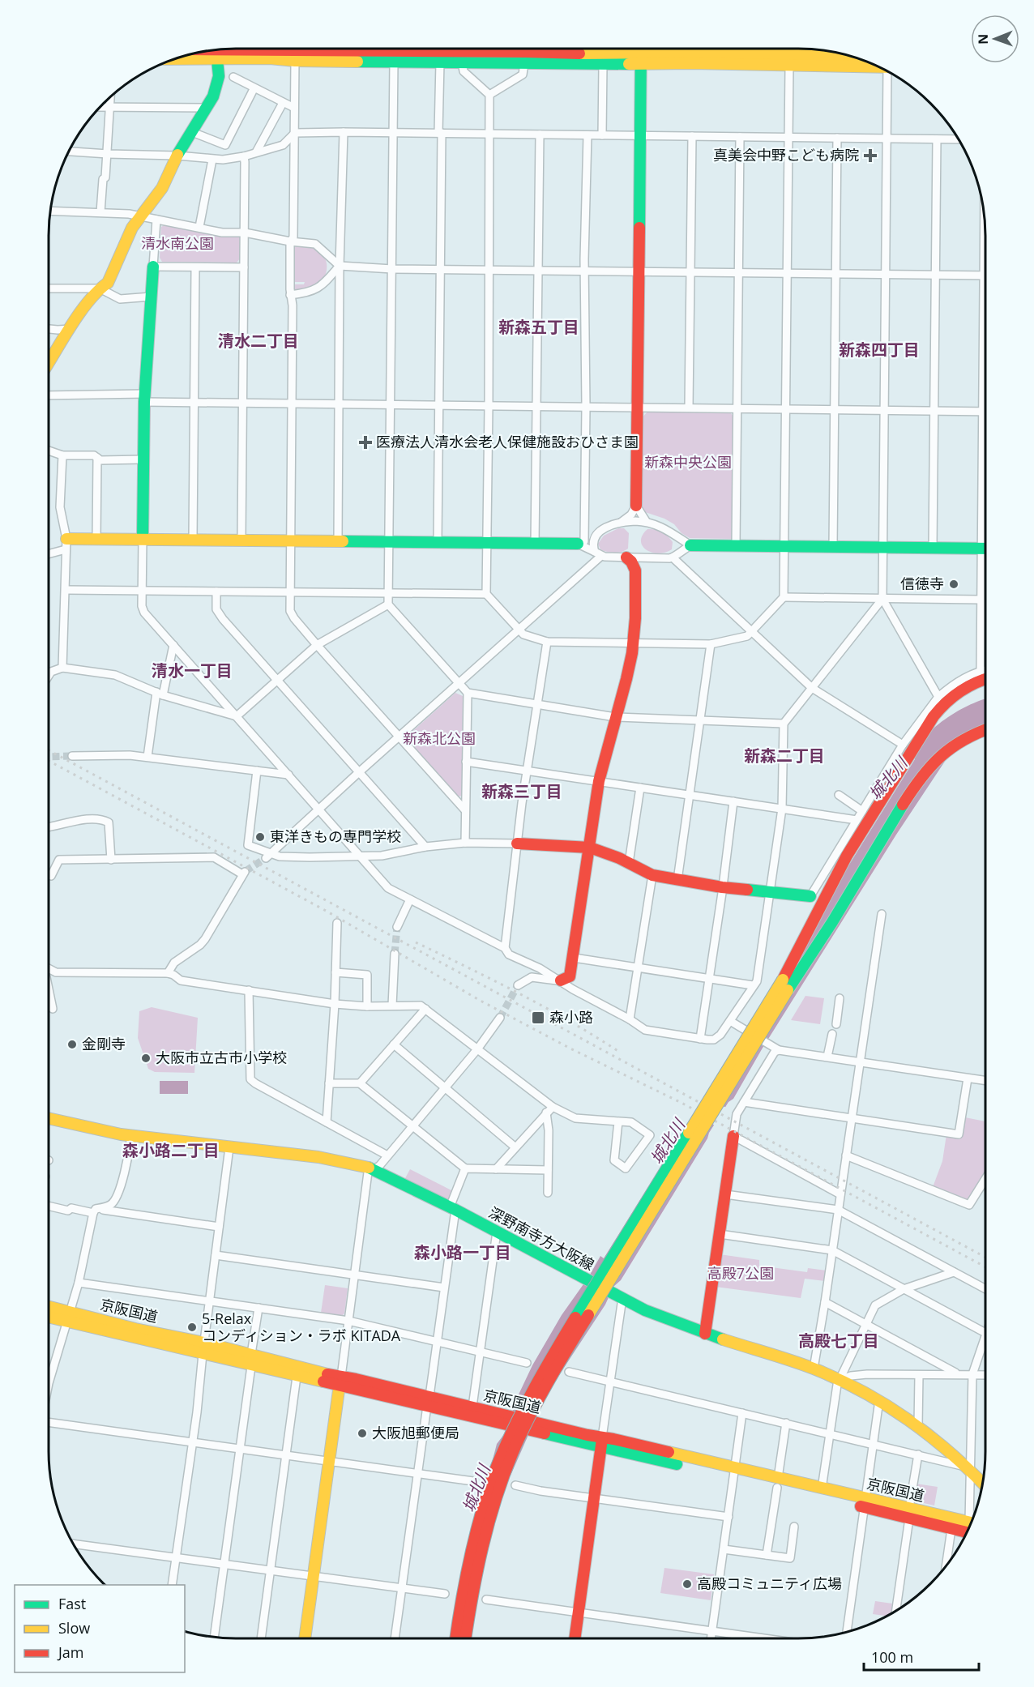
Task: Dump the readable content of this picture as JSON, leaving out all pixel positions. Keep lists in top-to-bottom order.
{
  "streets": {
    "main road": ["深野南寺方大阪線", "京阪国道"]
  },
  "districts": [
    "新森五丁目",
    "清水二丁目",
    "新森四丁目",
    "清水一丁目",
    "新森二丁目",
    "新森三丁目",
    "森小路二丁目",
    "森小路一丁目",
    "高殿七丁目"
  ],
  "water": ["城北川"],
  "parks": [
    "清水南公園",
    "新森中央公園",
    "新森北公園",
    "高殿7公園"
  ],
  "places": {
    "health": ["真美会中野こども病院", "医療法人清水会老人保健施設おひさま園"],
    "other": [
      "信徳寺",
      "東洋きもの専門学校",
      "金剛寺",
      "大阪市立古市小学校",
      "5-Relax コンディション・ラボ KITADA",
      "大阪旭郵便局",
      "高殿コミュニティ広場"
    ],
    "transit": ["森小路"]
  },
  "legend": ["Fast", "Slow", "Jam"],
  "scale_bar": "100 m",
  "north": "left"
}
